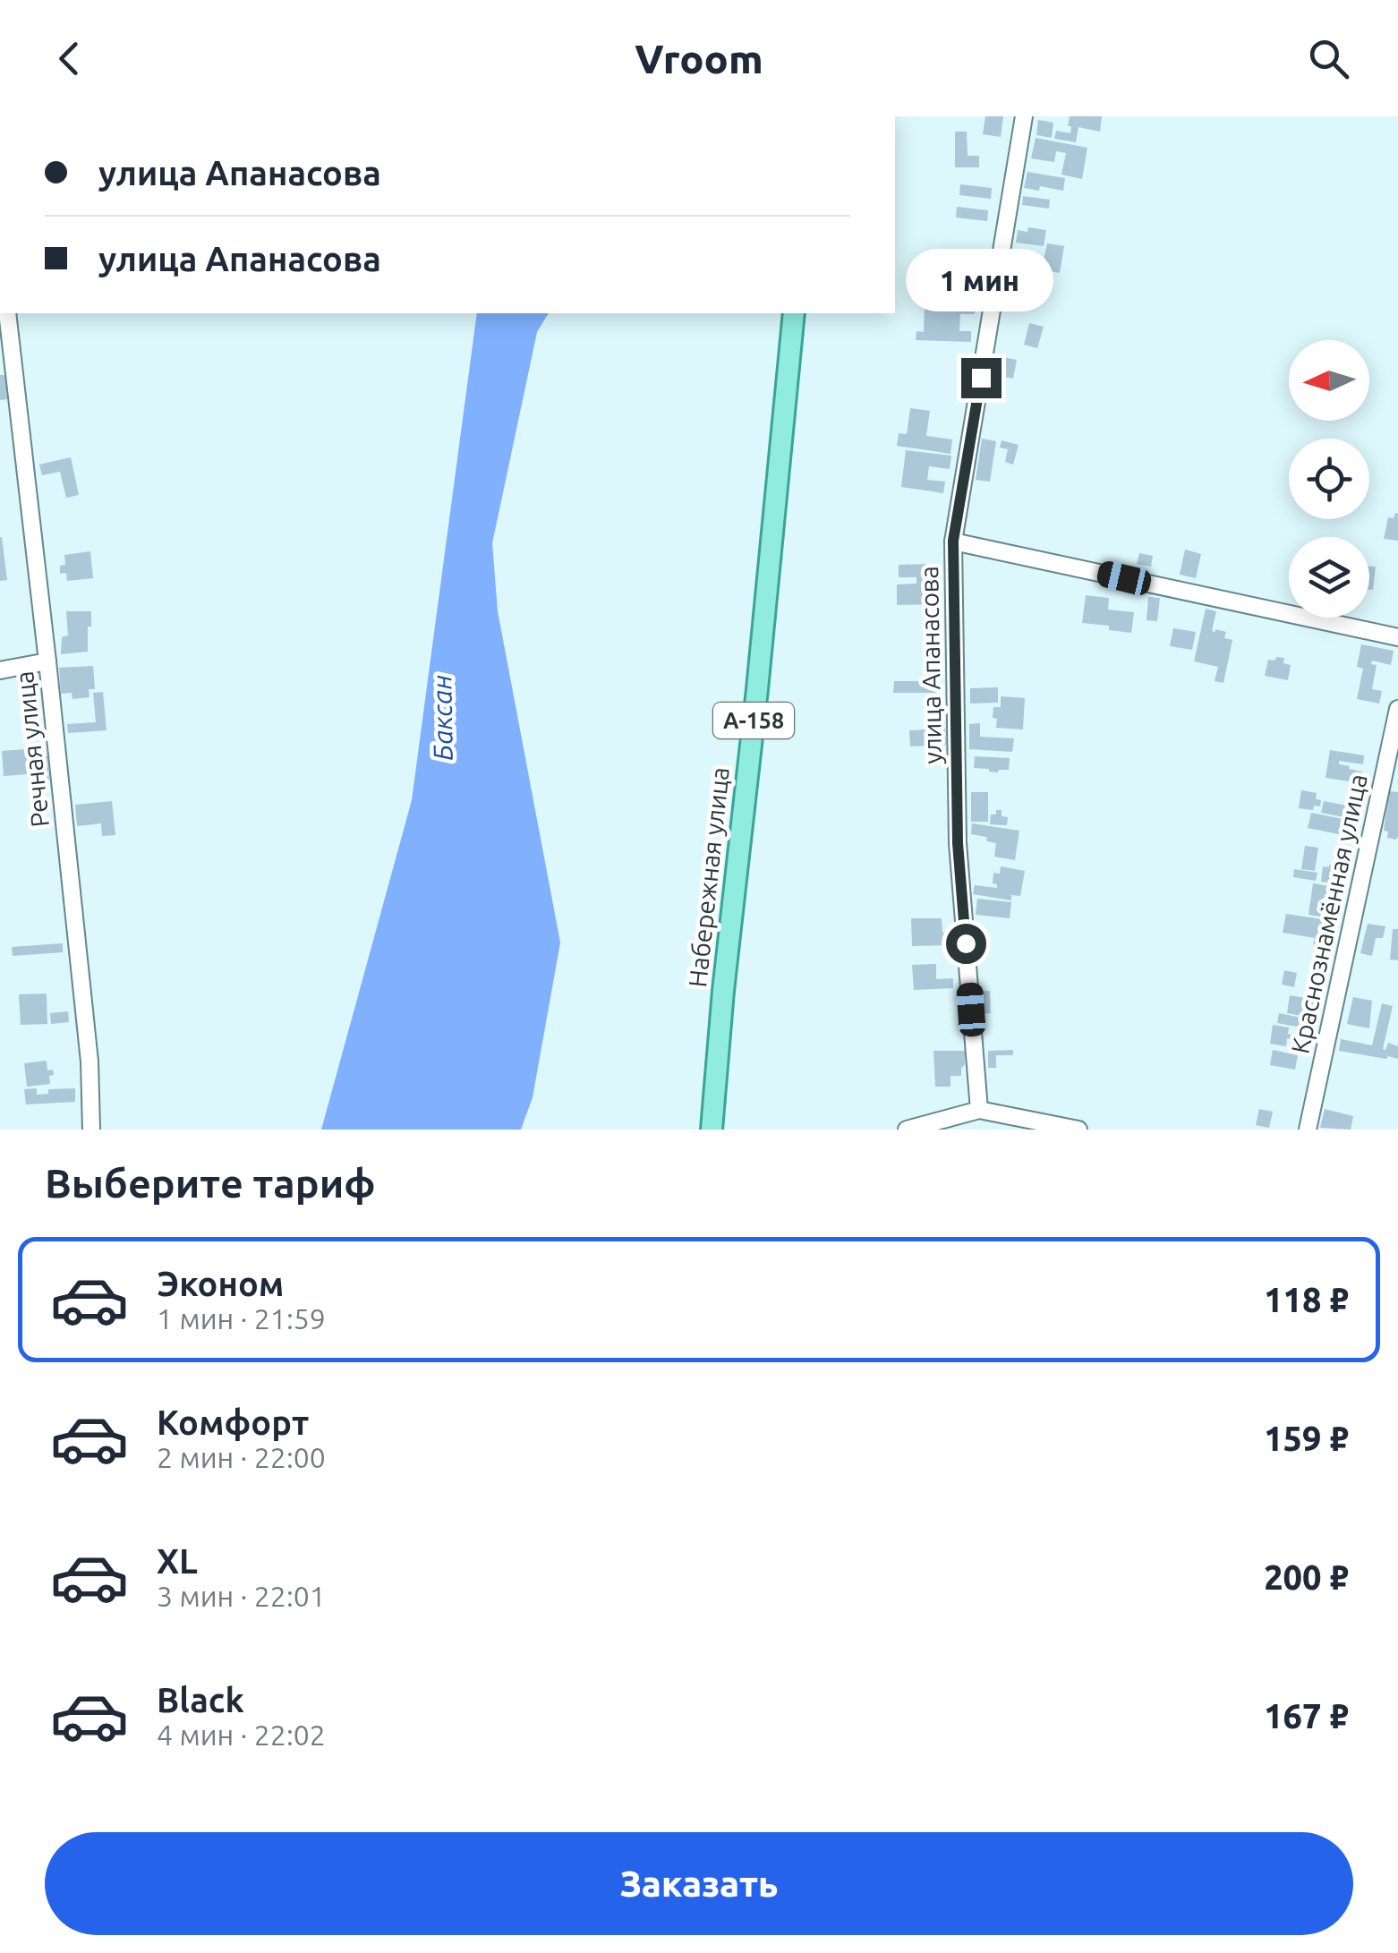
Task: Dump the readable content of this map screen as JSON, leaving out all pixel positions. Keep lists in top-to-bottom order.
{
  "streets": {
    "main road": ["А-158", "Набережная улица"],
    "street": ["улица Апанасова", "Речная улица", "Краснознамённая улица"]
  },
  "water": ["Баксан"],
  "north": "left",
  "page": {
    "header": "Vroom",
    "banner": ["улица Апанасова", "улица Апанасова"],
    "bubble": "1 мин",
    "heading": "Выберите тариф",
    "list": [
      {
        "name": "Эконом",
        "note": "1 мин · 21:59",
        "value": "118 ₽"
      },
      {
        "name": "Комфорт",
        "note": "2 мин · 22:00",
        "value": "159 ₽"
      },
      {
        "name": "XL",
        "note": "3 мин · 22:01",
        "value": "200 ₽"
      },
      {
        "name": "Black",
        "note": "4 мин · 22:02",
        "value": "167 ₽"
      }
    ],
    "buttons": "Заказать"
  }
}
